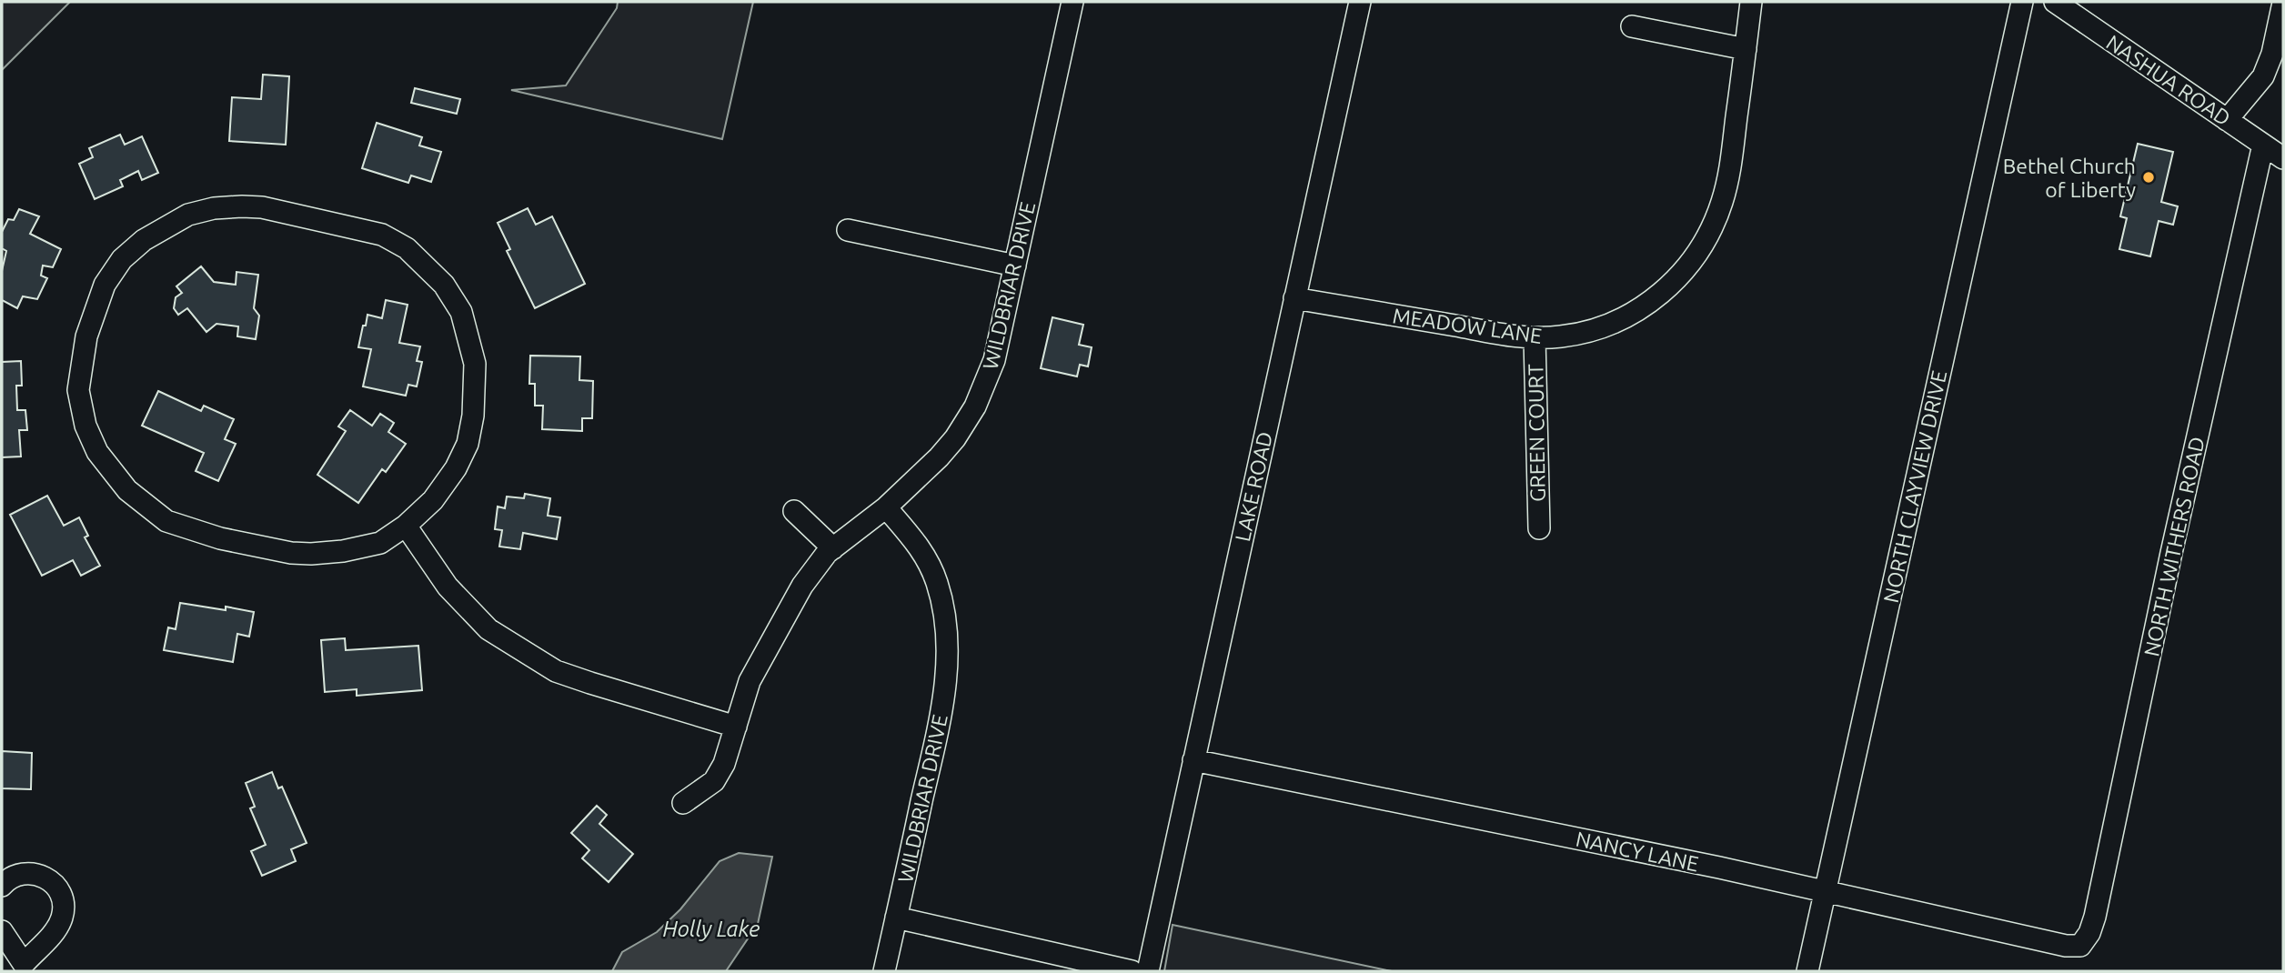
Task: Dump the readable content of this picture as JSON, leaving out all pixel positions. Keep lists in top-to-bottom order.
{
  "streets": {
    "street": [
      "NASHUA ROAD",
      "WILDBRIAR DRIVE",
      "MEADOW LANE",
      "GREEN COURT",
      "LAKE ROAD",
      "NORTH CLAYVIEW DRIVE",
      "NORTH WITHERS ROAD",
      "NANCY LANE"
    ]
  },
  "crossings": [
    ["NASHUA ROAD", "NORTH WITHERS ROAD"],
    ["MEADOW LANE", "GREEN COURT"],
    ["MEADOW LANE", "LAKE ROAD"],
    ["LAKE ROAD", "NANCY LANE"],
    ["NORTH CLAYVIEW DRIVE", "NANCY LANE"],
    ["NORTH WITHERS ROAD", "NANCY LANE"]
  ],
  "water": ["Holly Lake"],
  "places": ["Bethel Church of Liberty"]
}
